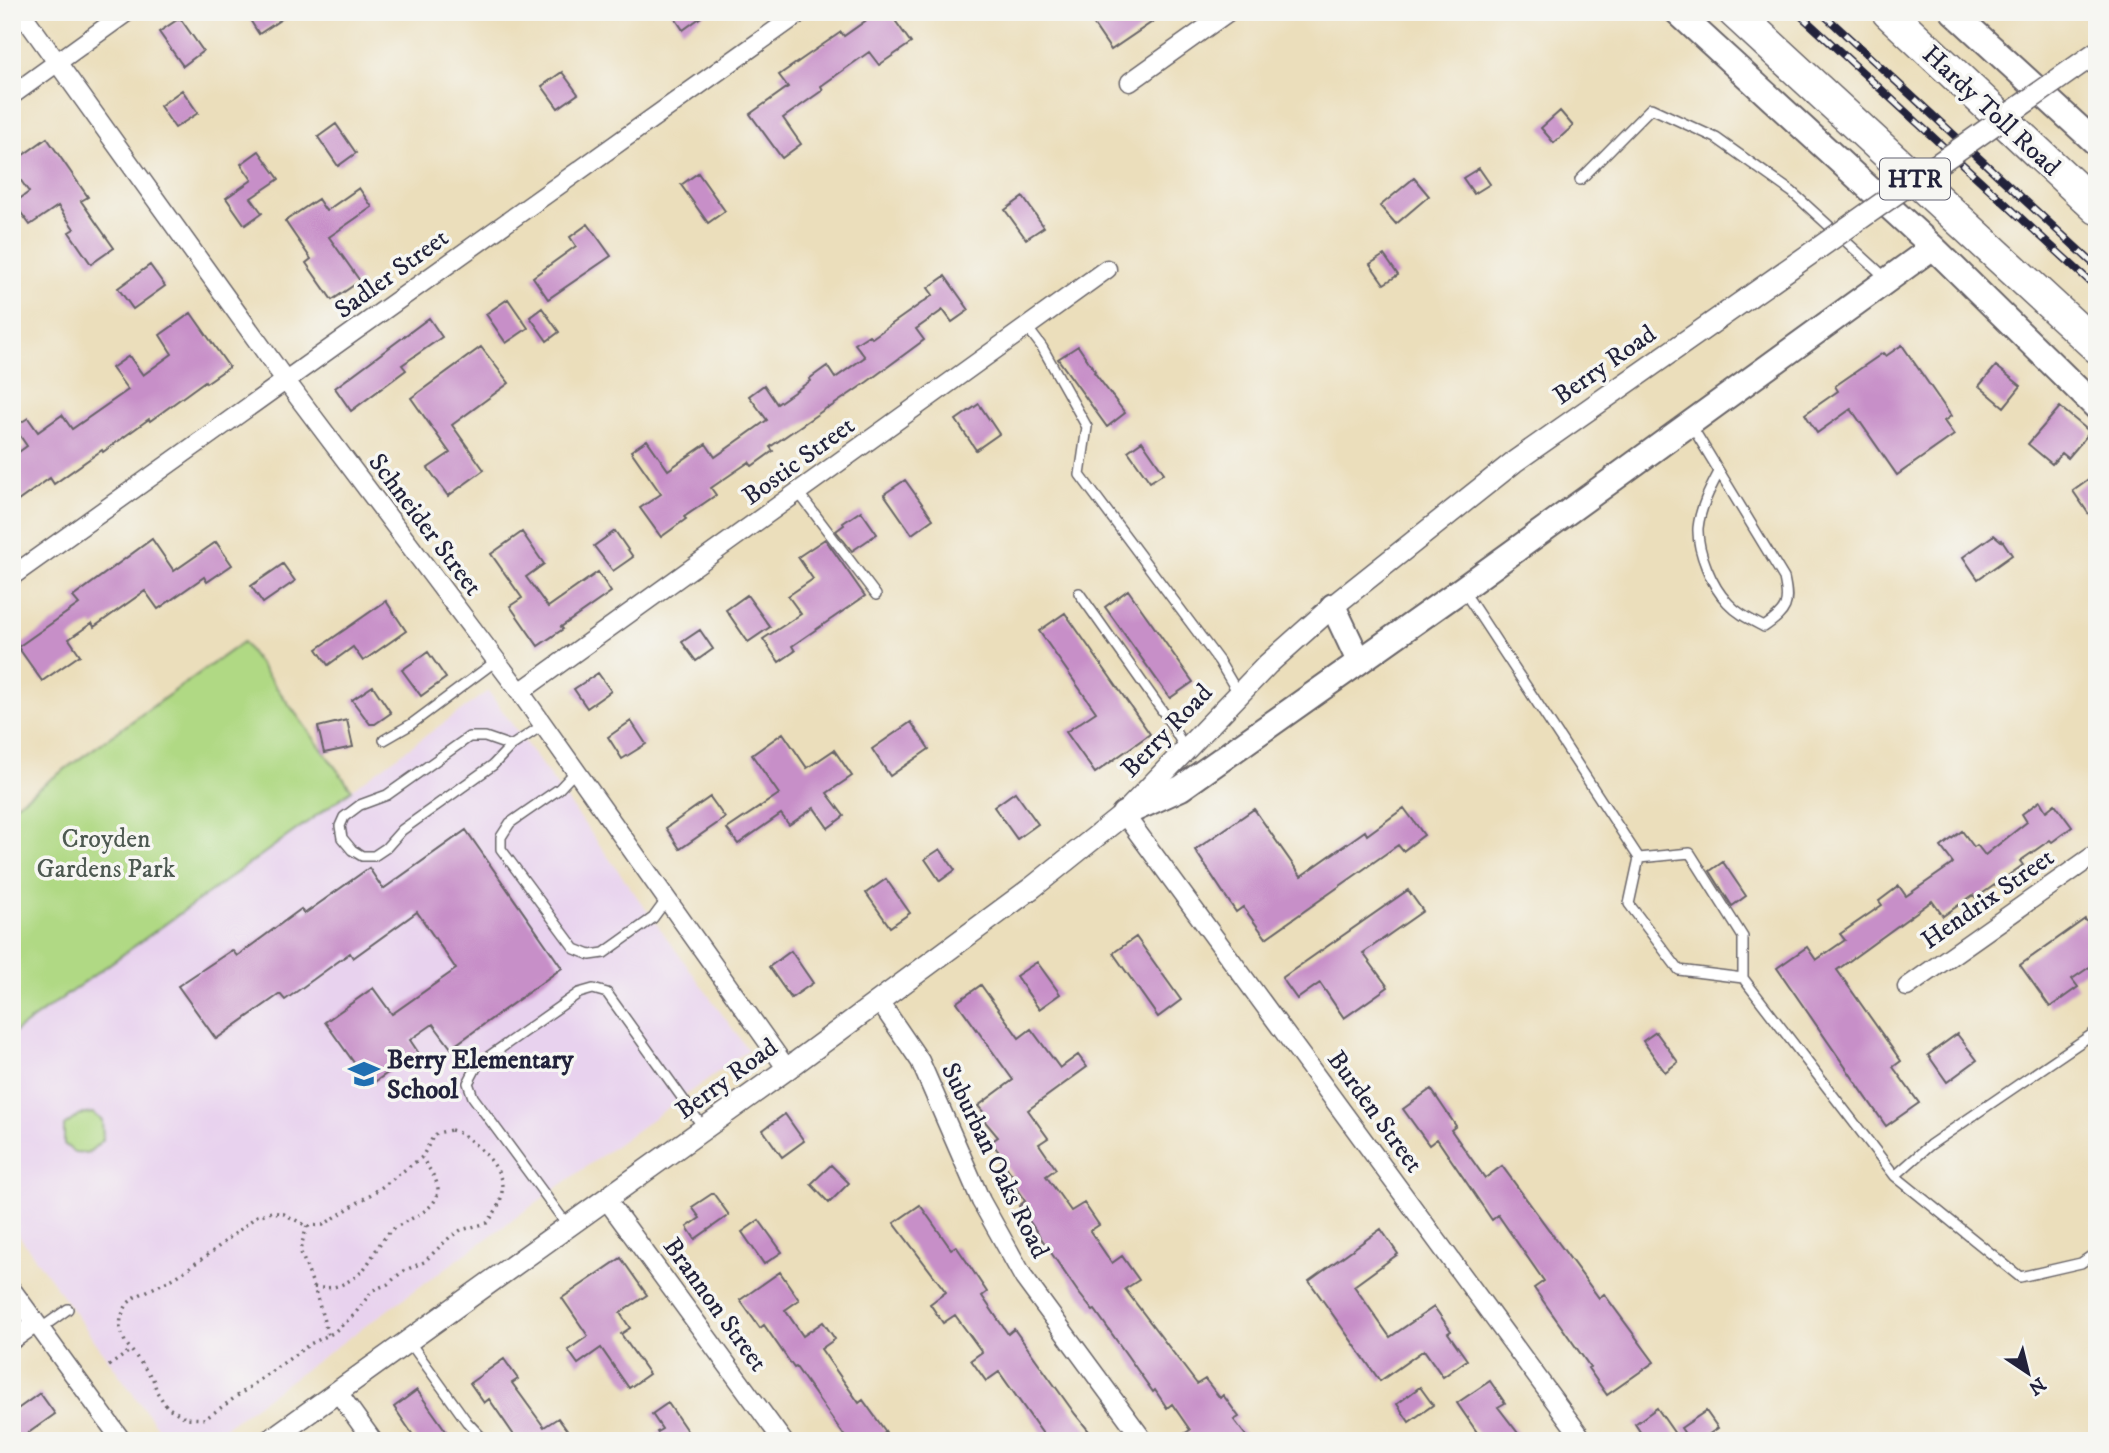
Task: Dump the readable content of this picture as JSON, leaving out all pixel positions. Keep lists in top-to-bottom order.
{
  "streets": {
    "highway": ["Hardy Toll Road", "HTR"],
    "street": [
      "Sadler Street",
      "Berry Road",
      "Bostic Street",
      "Schneider Street",
      "Hendrix Street",
      "Burden Street",
      "Suburban Oaks Road",
      "Brannon Street"
    ]
  },
  "crossings": [
    ["Sadler Street", "Schneider Street"],
    ["Berry Road", "Schneider Street"],
    ["Berry Road", "Burden Street"],
    ["Berry Road", "Suburban Oaks Road"],
    ["Berry Road", "Brannon Street"],
    ["Bostic Street", "Schneider Street"]
  ],
  "parks": ["Croyden Gardens Park"],
  "places": {
    "school or university": ["Berry Elementary School"]
  },
  "north": "bottom right"
}
